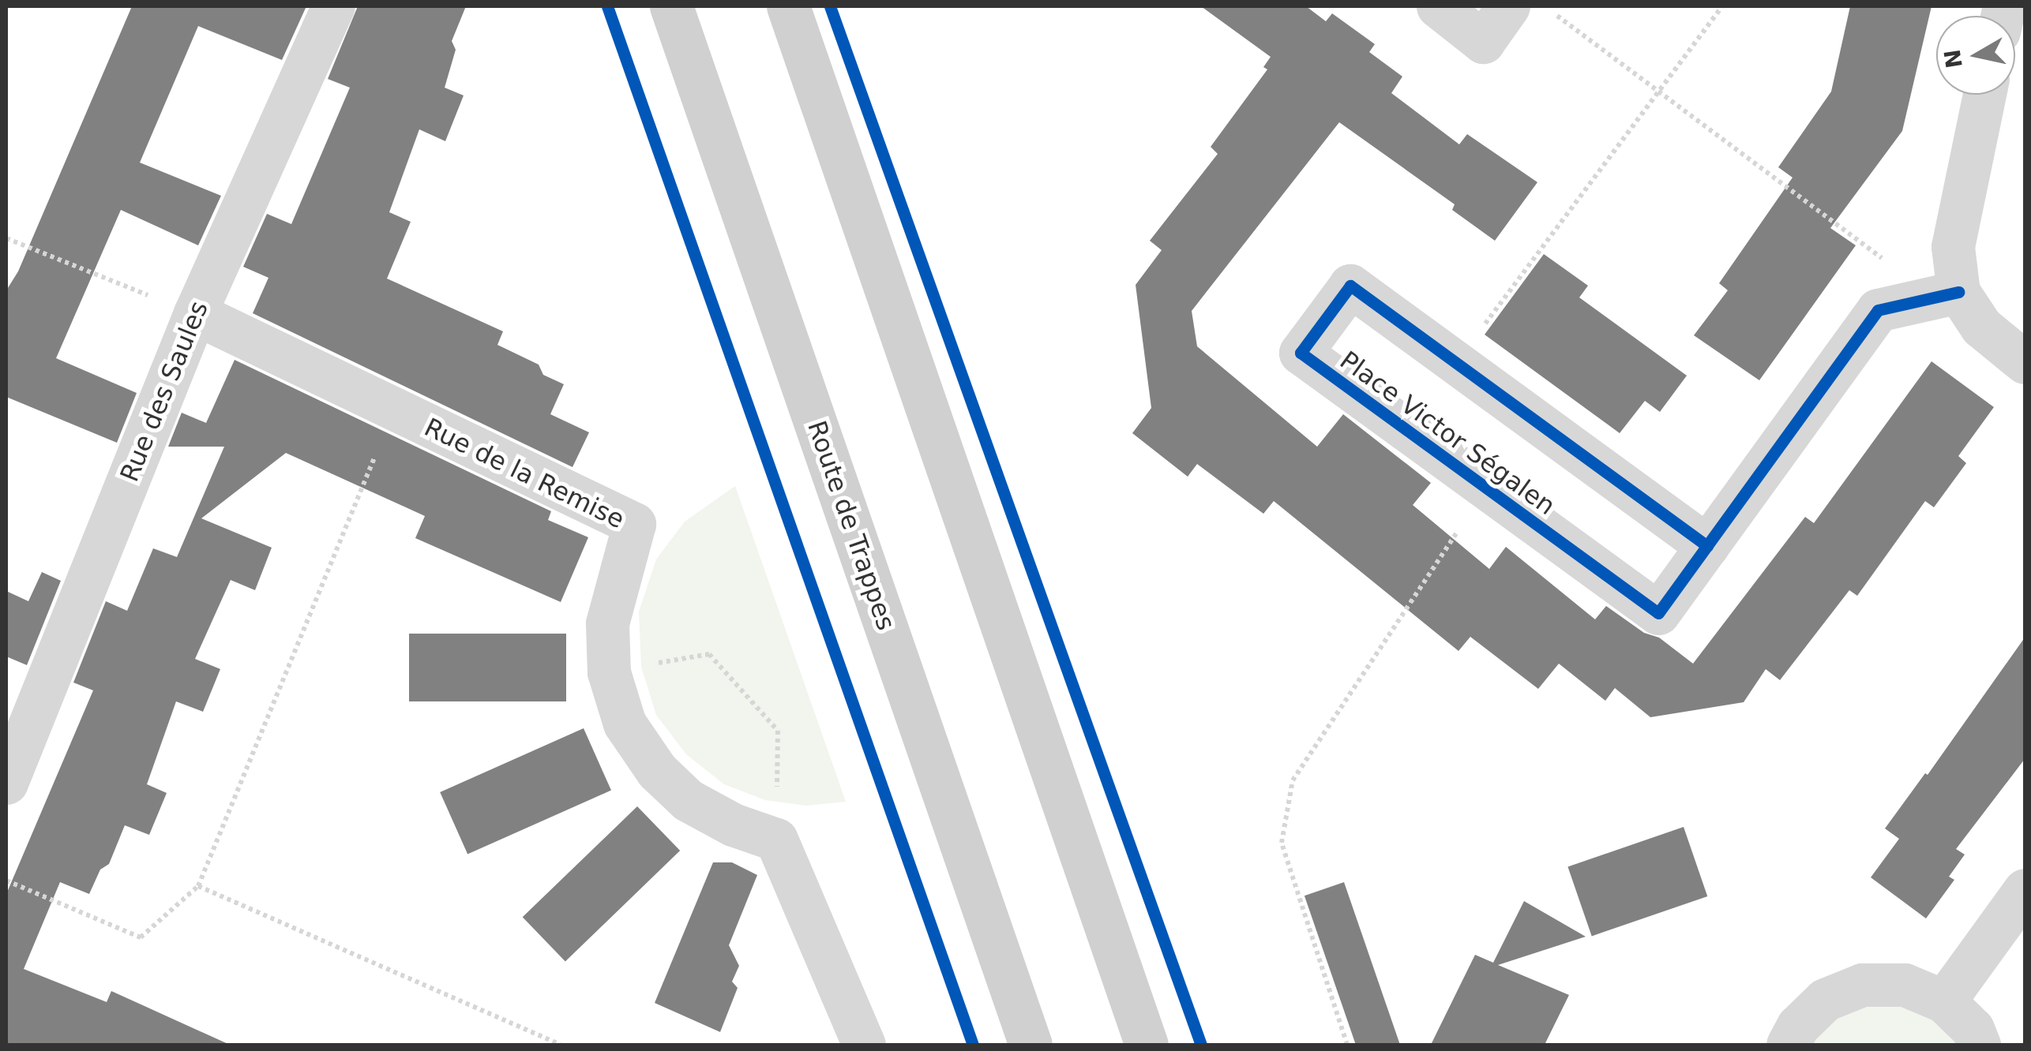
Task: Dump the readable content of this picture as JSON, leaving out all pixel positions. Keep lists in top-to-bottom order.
{
  "streets": {
    "main road": ["Route de Trappes"],
    "street": ["Rue des Saules", "Place Victor Ségalen", "Rue de la Remise"]
  },
  "crossings": [
    ["Rue des Saules", "Rue de la Remise"]
  ],
  "north": "left"
}
